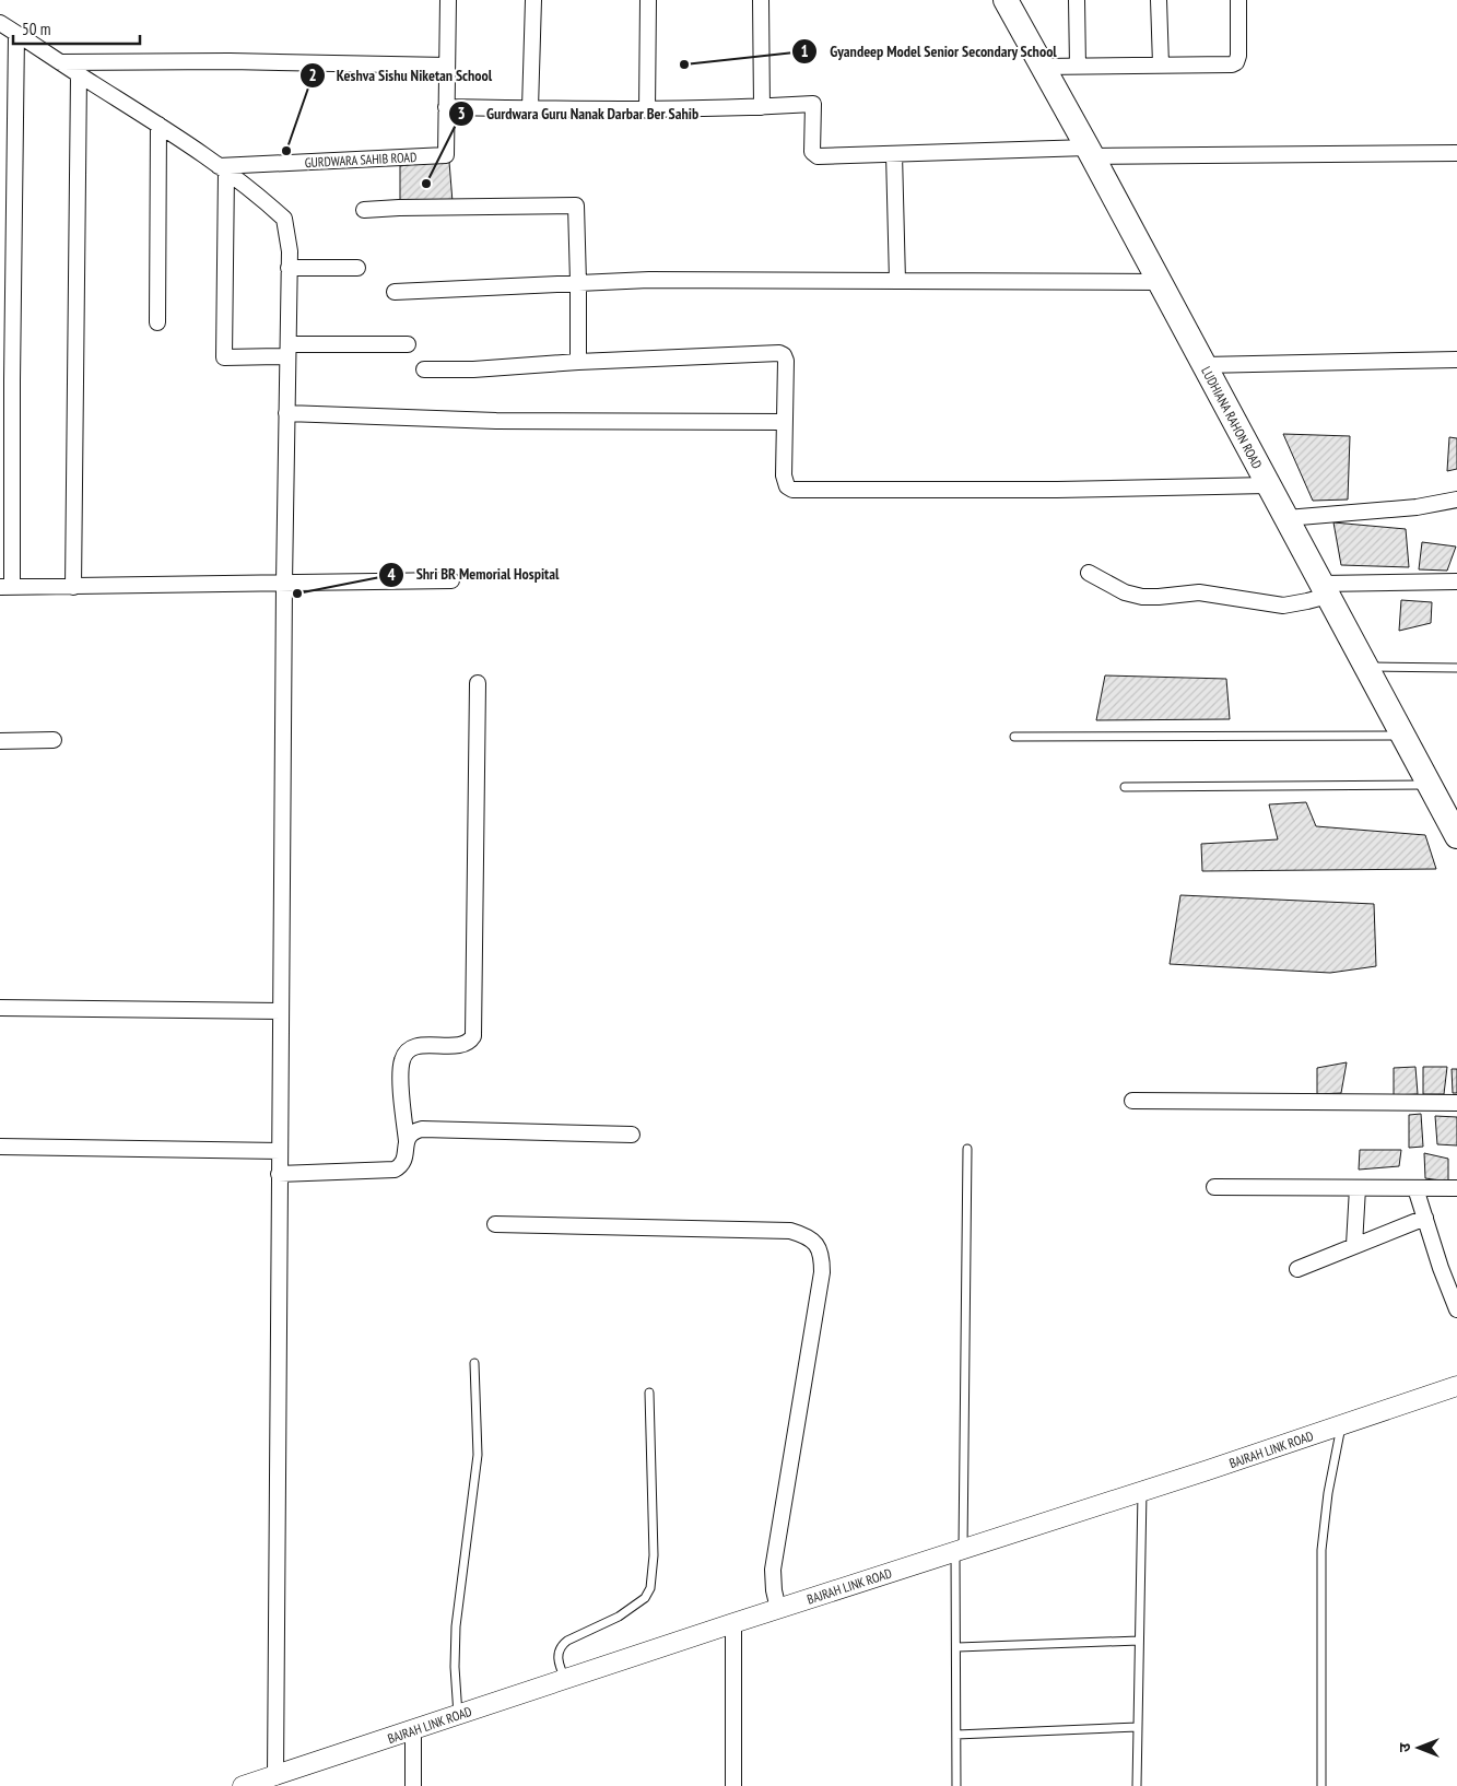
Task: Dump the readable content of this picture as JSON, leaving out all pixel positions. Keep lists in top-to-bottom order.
{
  "streets": {
    "main road": ["LUDHIANA RAHON ROAD"],
    "street": ["GURDWARA SAHIB ROAD", "BAJRAH LINK ROAD"]
  },
  "places": [
    "Gyandeep Model Senior Secondary School",
    "Keshva Sishu Niketan School",
    "Gurdwara Guru Nanak Darbar Ber Sahib",
    "Shri BR Memorial Hospital"
  ],
  "scale_bar": "50 m",
  "north": "left"
}
